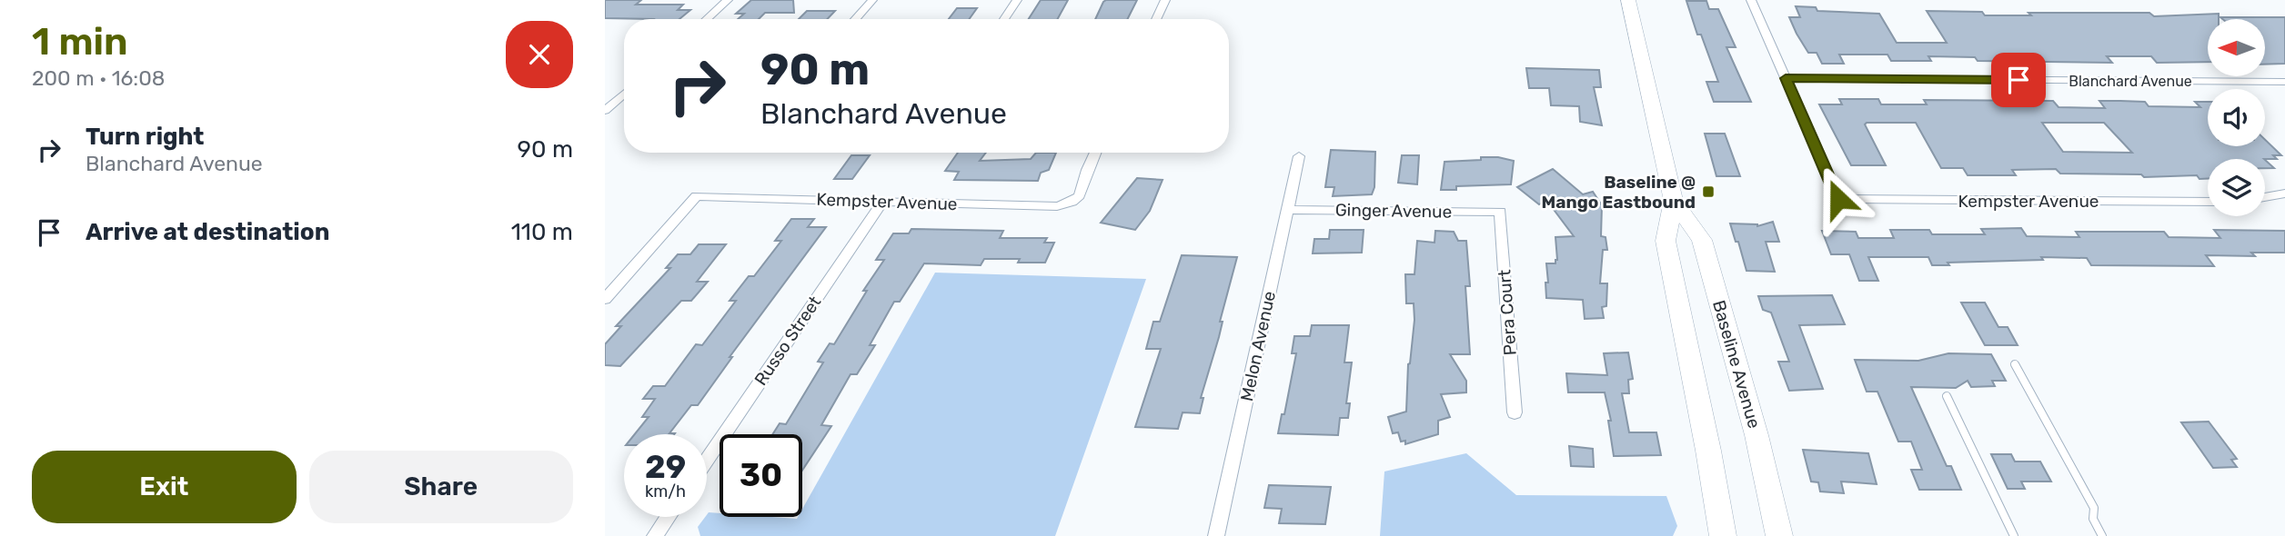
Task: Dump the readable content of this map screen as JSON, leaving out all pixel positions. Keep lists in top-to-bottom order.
{
  "streets": {
    "main road": ["Baseline Avenue"],
    "street": [
      "Blanchard Avenue",
      "Kempster Avenue",
      "Ginger Avenue",
      "Pera Court",
      "Russo Street",
      "Melon Avenue"
    ]
  },
  "crossings": [
    ["Blanchard Avenue", "Kempster Avenue"],
    ["Kempster Avenue", "Russo Street"],
    ["Ginger Avenue", "Pera Court"],
    ["Ginger Avenue", "Melon Avenue"]
  ],
  "places": {
    "transit": ["Baseline @ Mango Eastbound"]
  },
  "north": "left",
  "page": {
    "heading": ["1 min", "200 m · 16:08"],
    "turn": ["90 m", "Blanchard Avenue"],
    "list": [
      {
        "name": "Turn right",
        "note": "Blanchard Avenue",
        "value": "90 m"
      },
      {
        "name": "Arrive at destination",
        "value": "110 m"
      }
    ],
    "speed": "29 km/h",
    "limit": "30",
    "buttons": ["Exit", "Share"]
  }
}
